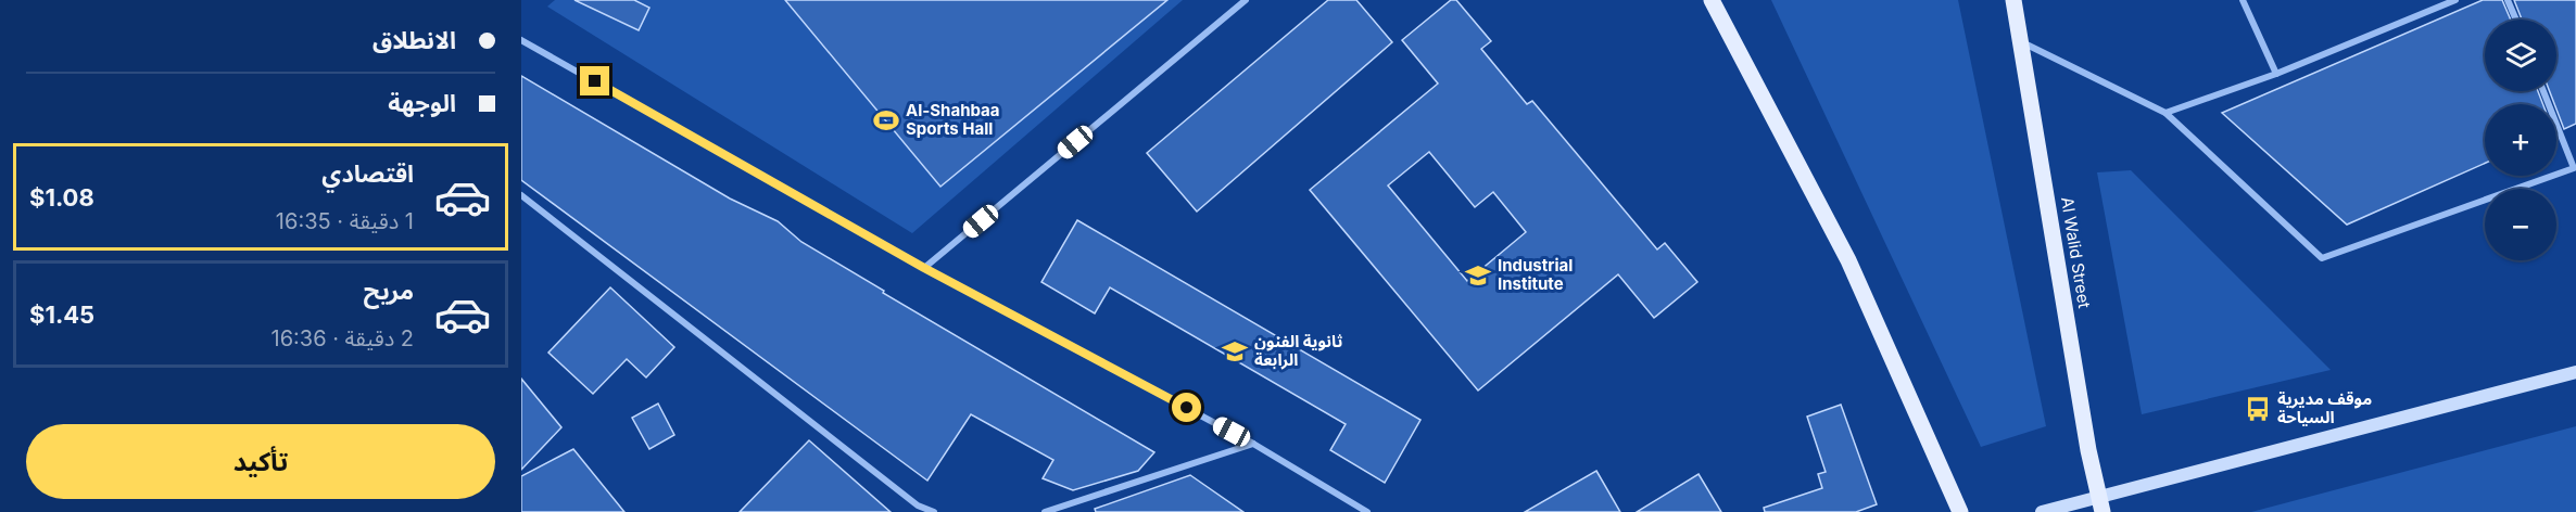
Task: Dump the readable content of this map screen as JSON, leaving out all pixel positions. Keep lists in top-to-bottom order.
{
  "streets": {
    "main road": ["Al Walid Street"]
  },
  "places": {
    "sports": ["Al-Shahbaa Sports Hall"],
    "school or university": ["Industrial Institute", "ثانوية الفنون الرابعة"],
    "bus stop": ["موقف مديرية السياحة"]
  },
  "page": {
    "banner": ["الانطلاق", "الوجهة"],
    "map_buttons": ["+", "−"],
    "list": [
      {
        "name": "اقتصادي",
        "note": "1 دقيقة · 16:35",
        "value": "$1.08"
      },
      {
        "name": "مريح",
        "note": "2 دقيقة · 16:36",
        "value": "$1.45"
      }
    ],
    "buttons": "تأكيد"
  }
}
